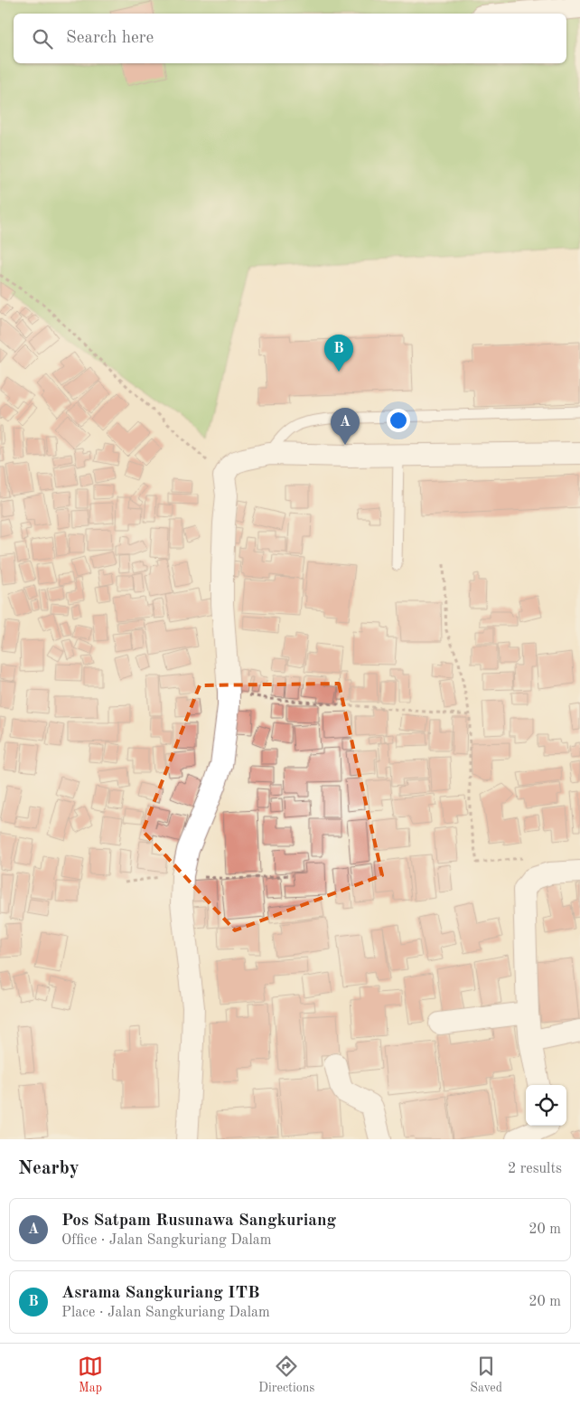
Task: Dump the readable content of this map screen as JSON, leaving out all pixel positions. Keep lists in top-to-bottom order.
{
  "page": {
    "search": "Search here",
    "pins": ["B", "A"],
    "heading": ["Nearby", "2 results"],
    "list": [
      {
        "mark": "A",
        "name": "Pos Satpam Rusunawa Sangkuriang",
        "note": "Office · Jalan Sangkuriang Dalam",
        "value": "20 m"
      },
      {
        "mark": "B",
        "name": "Asrama Sangkuriang ITB",
        "note": "Place · Jalan Sangkuriang Dalam",
        "value": "20 m"
      }
    ],
    "nav": ["Map", "Directions", "Saved"]
  }
}
